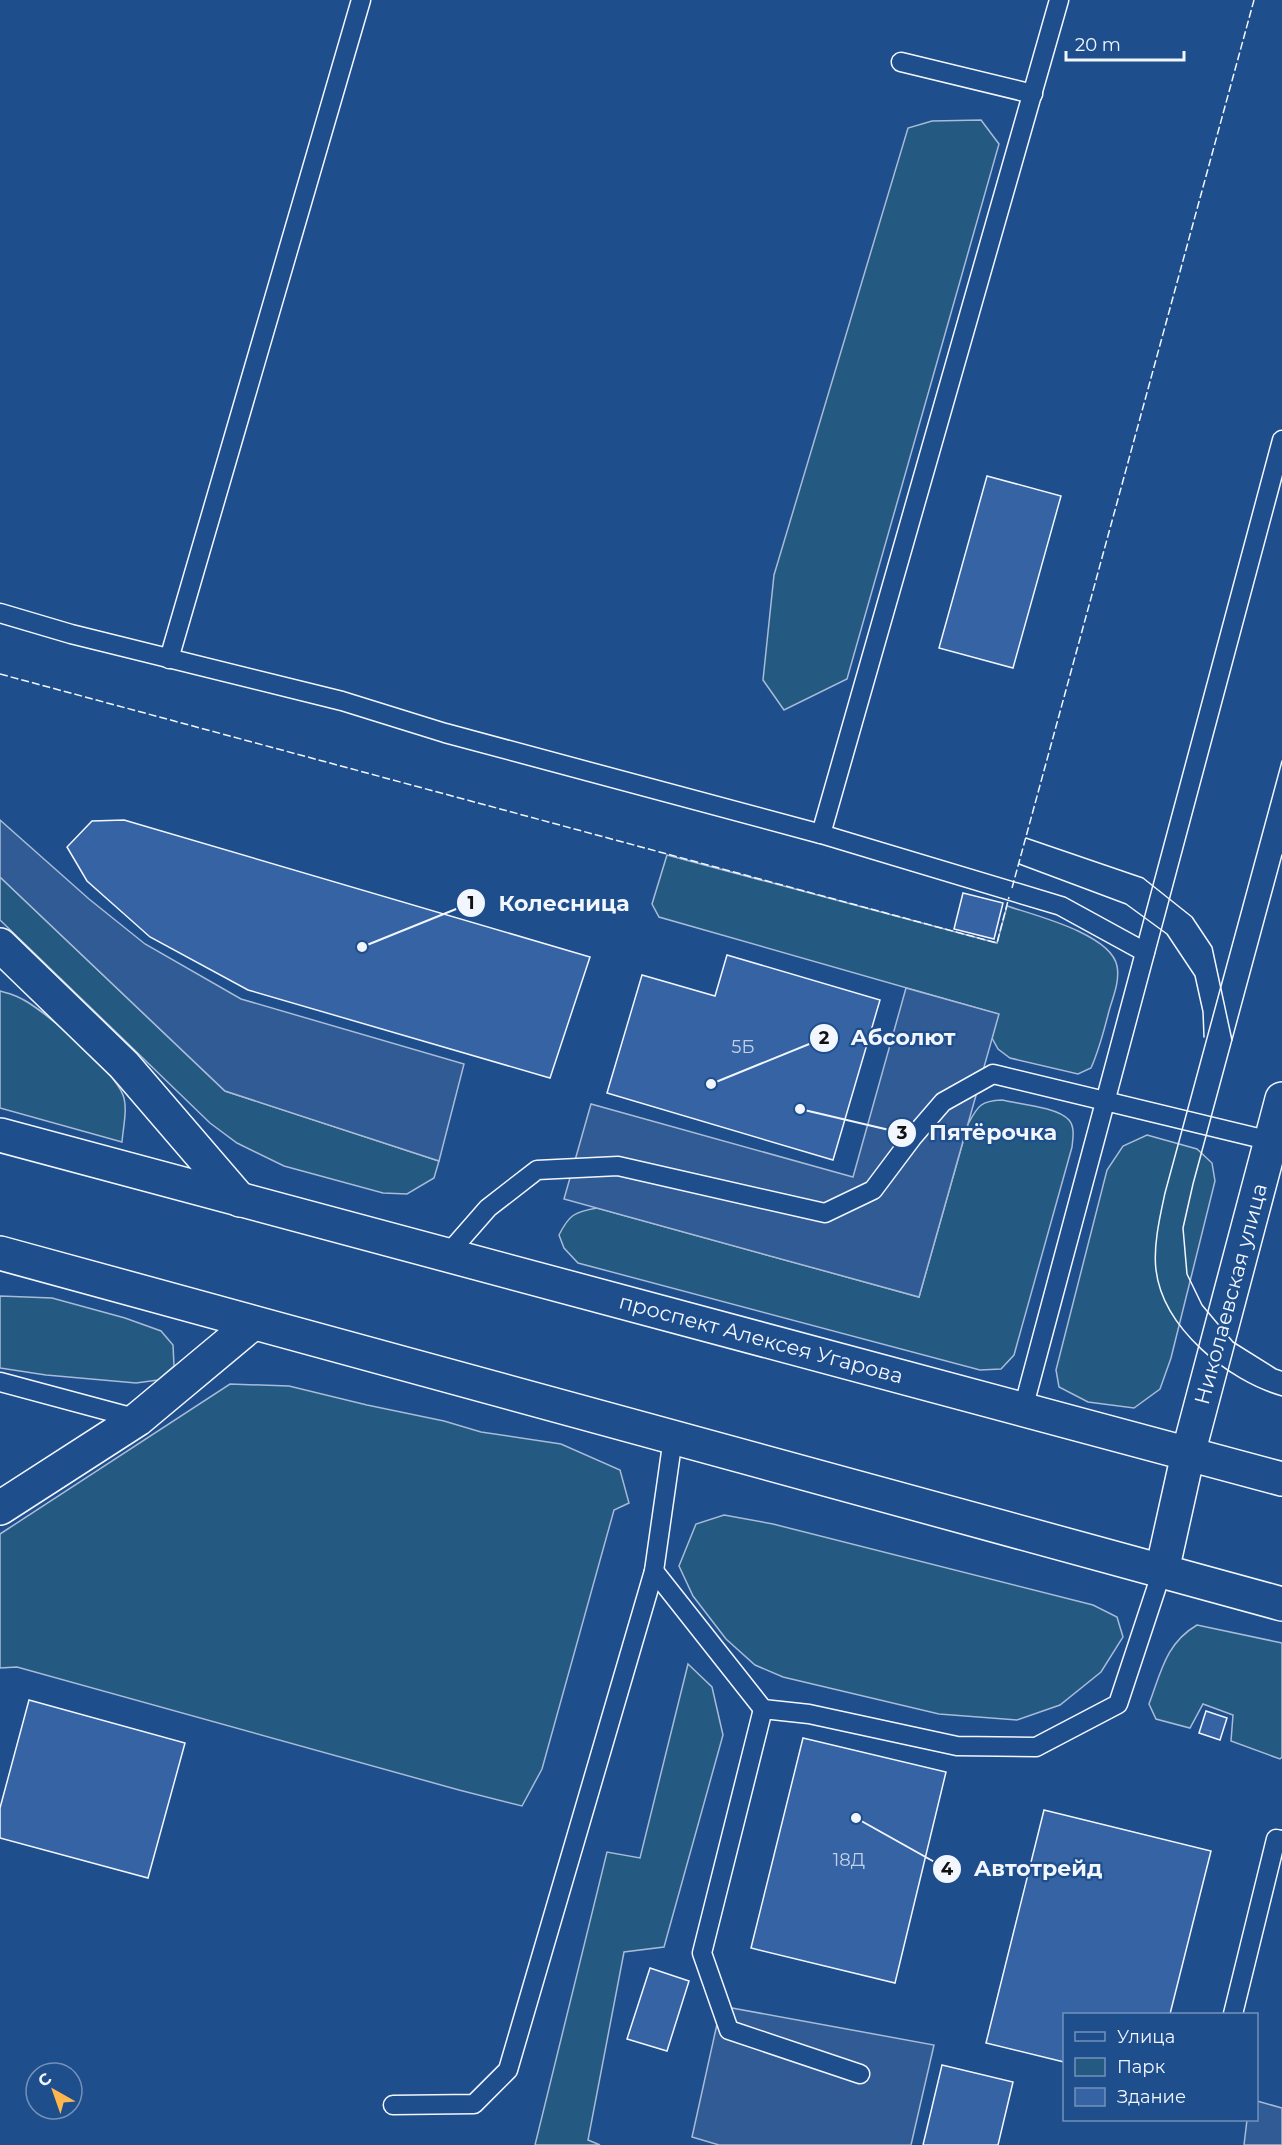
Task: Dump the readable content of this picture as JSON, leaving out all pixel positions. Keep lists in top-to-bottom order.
{
  "streets": {
    "main road": ["Николаевская улица", "проспект Алексея Угарова"]
  },
  "crossings": [
    ["Николаевская улица", "проспект Алексея Угарова"]
  ],
  "places": [
    "Колесница",
    "Абсолют",
    "Пятёрочка",
    "Автотрейд"
  ],
  "house_numbers": ["5Б", "18Д"],
  "legend": ["Улица", "Парк", "Здание"],
  "scale_bar": "20 m",
  "north": "top left"
}
